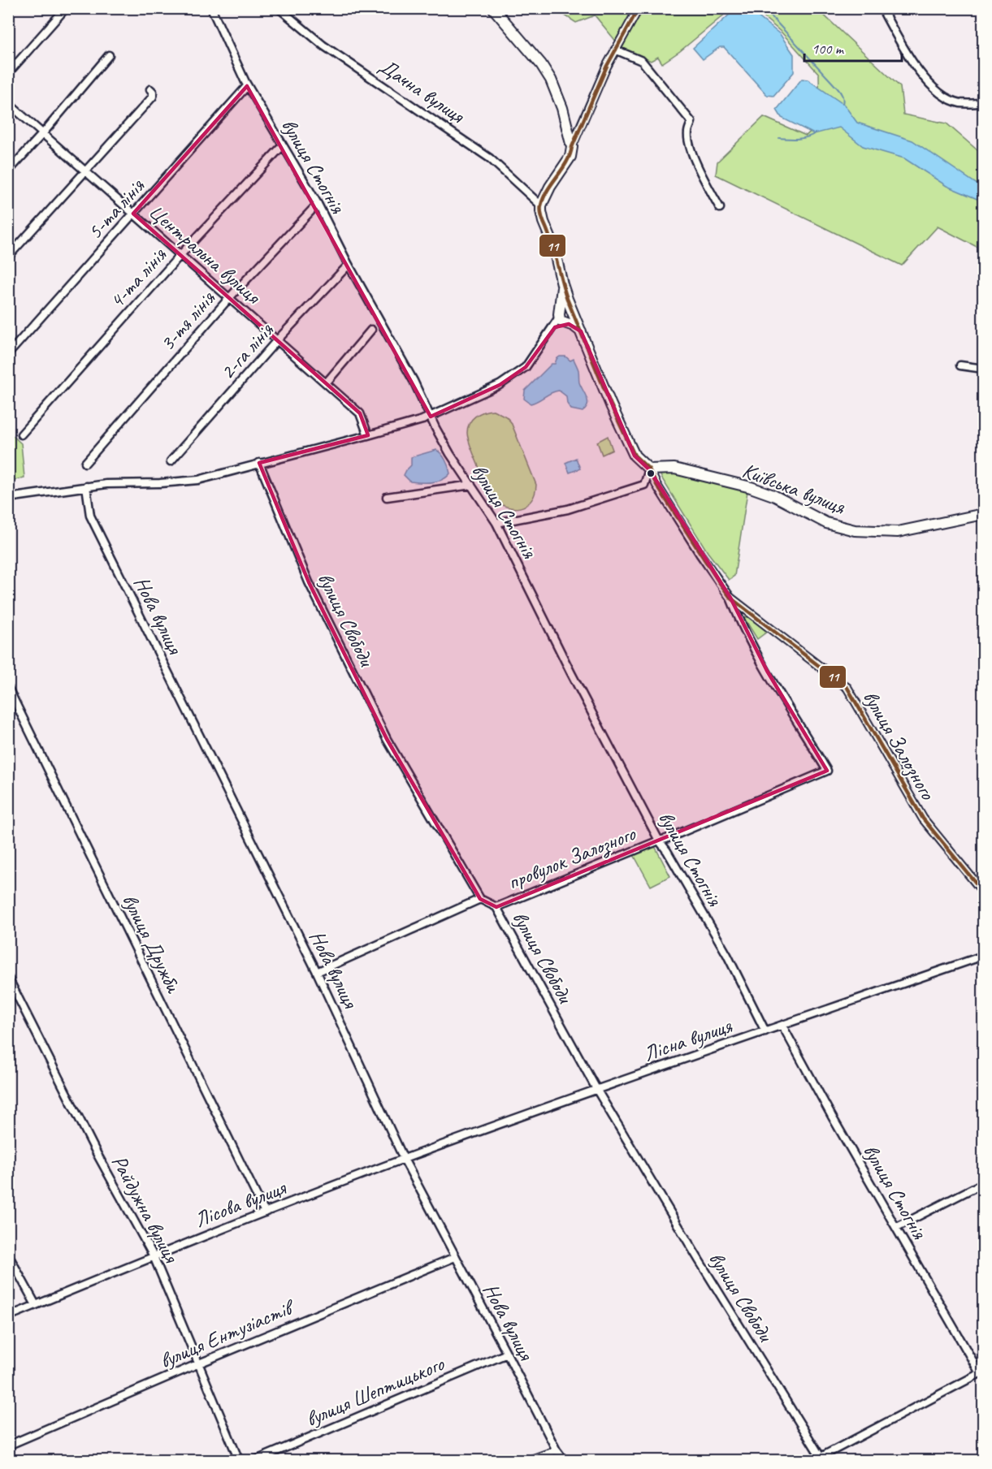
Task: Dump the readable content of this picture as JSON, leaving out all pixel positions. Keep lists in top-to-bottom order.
{
  "streets": {
    "street": [
      "Дачна вулиця",
      "вулиця Стогнія",
      "5-та лінія",
      "Центральна вулиця",
      "4-та лінія",
      "3-тя лінія",
      "2-га лінія",
      "Київська вулиця",
      "Нова вулиця",
      "вулиця Свободи",
      "вулиця Залозного",
      "провулок Залозного",
      "вулиця Дружби",
      "Лісна вулиця",
      "Лісова вулиця",
      "Райдужна вулиця",
      "вулиця Ентузіастів",
      "вулиця Шептицького"
    ]
  },
  "crossings": [
    ["вулиця Стогнія", "5-та лінія"],
    ["вулиця Стогнія", "4-та лінія"],
    ["вулиця Стогнія", "3-тя лінія"],
    ["вулиця Стогнія", "2-га лінія"],
    ["вулиця Стогнія", "провулок Залозного"],
    ["вулиця Стогнія", "Лісна вулиця"],
    ["5-та лінія", "Центральна вулиця"],
    ["Центральна вулиця", "4-та лінія"],
    ["Центральна вулиця", "3-тя лінія"],
    ["Центральна вулиця", "2-га лінія"],
    ["Київська вулиця", "вулиця Залозного"],
    ["Нова вулиця", "Лісна вулиця"],
    ["Нова вулиця", "Лісова вулиця"],
    ["Нова вулиця", "вулиця Ентузіастів"],
    ["Нова вулиця", "вулиця Шептицького"],
    ["вулиця Свободи", "провулок Залозного"],
    ["вулиця Свободи", "Лісна вулиця"],
    ["вулиця Залозного", "провулок Залозного"],
    ["вулиця Дружби", "Лісова вулиця"],
    ["Лісна вулиця", "Лісова вулиця"],
    ["Лісова вулиця", "Райдужна вулиця"],
    ["Райдужна вулиця", "вулиця Ентузіастів"]
  ],
  "lines": ["transit line 11"],
  "scale_bar": "100 m"
}
